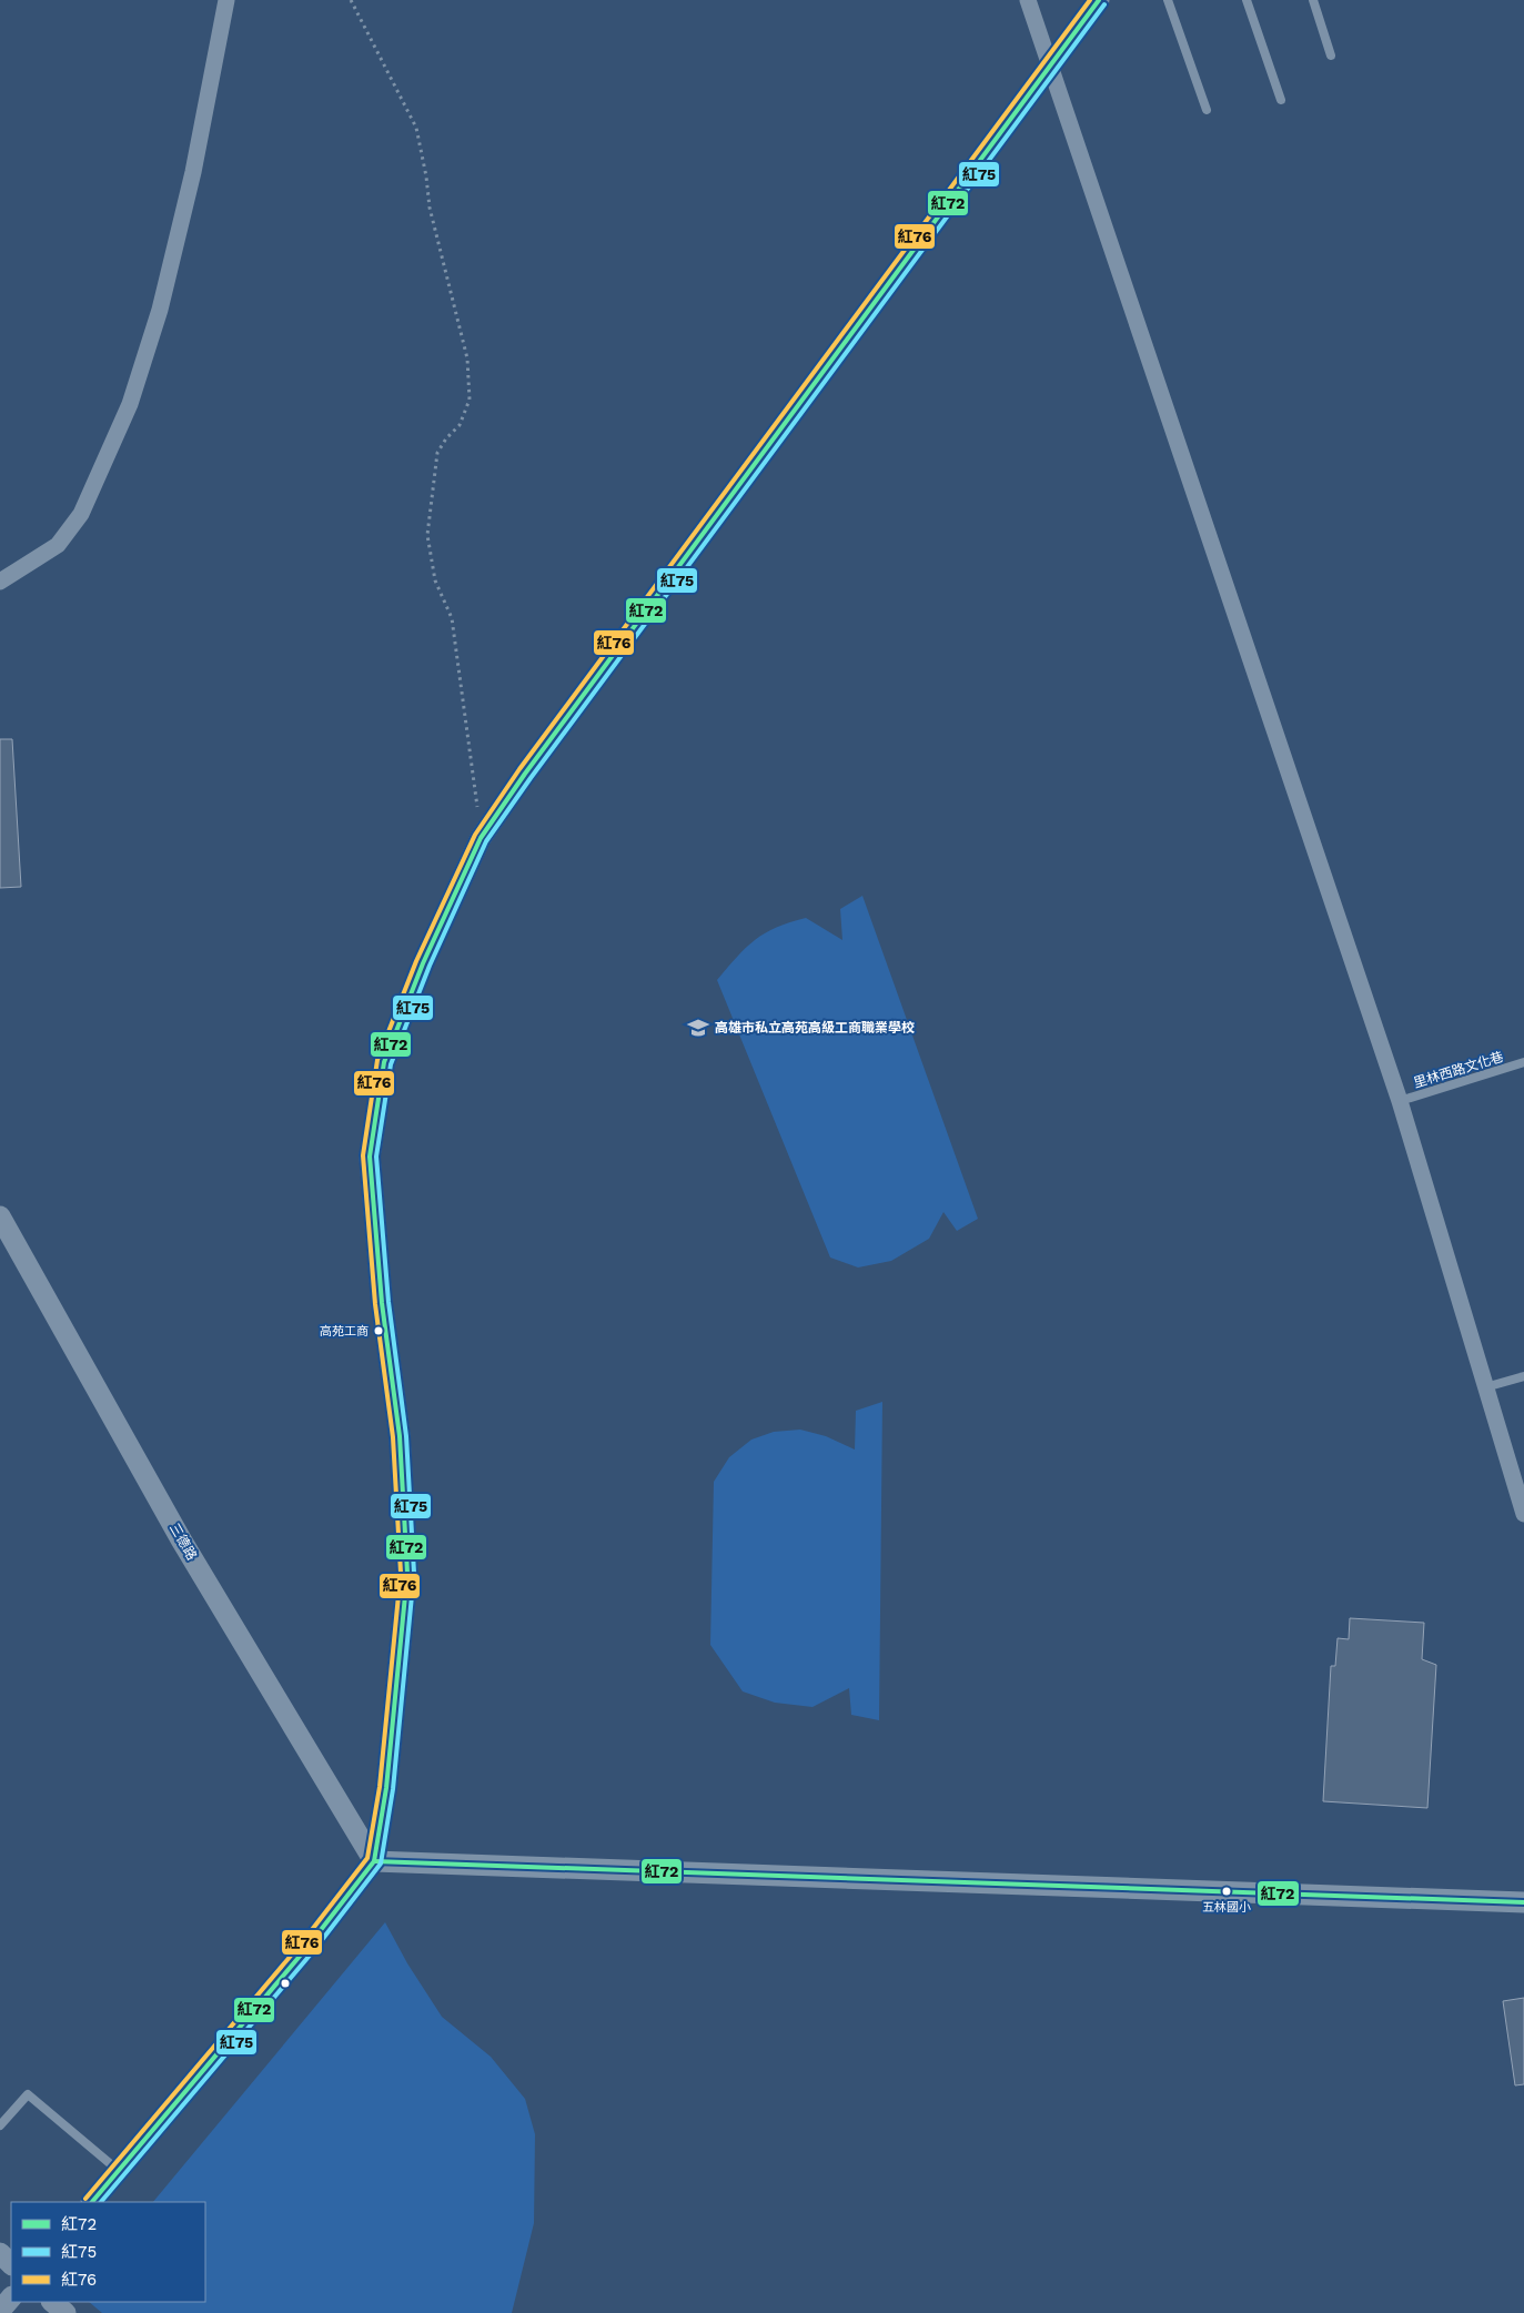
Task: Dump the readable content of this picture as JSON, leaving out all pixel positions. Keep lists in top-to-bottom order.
{
  "streets": {
    "street": ["三德路"],
    "lane": ["里林西路文化巷"]
  },
  "places": {
    "school or university": ["高雄市私立高苑高級工商職業學校"],
    "other": ["高苑工商", "五林國小"]
  },
  "lines": ["transit line 紅72", "transit line 紅76", "transit line 紅75"],
  "legend": ["紅72", "紅75", "紅76"]
}
